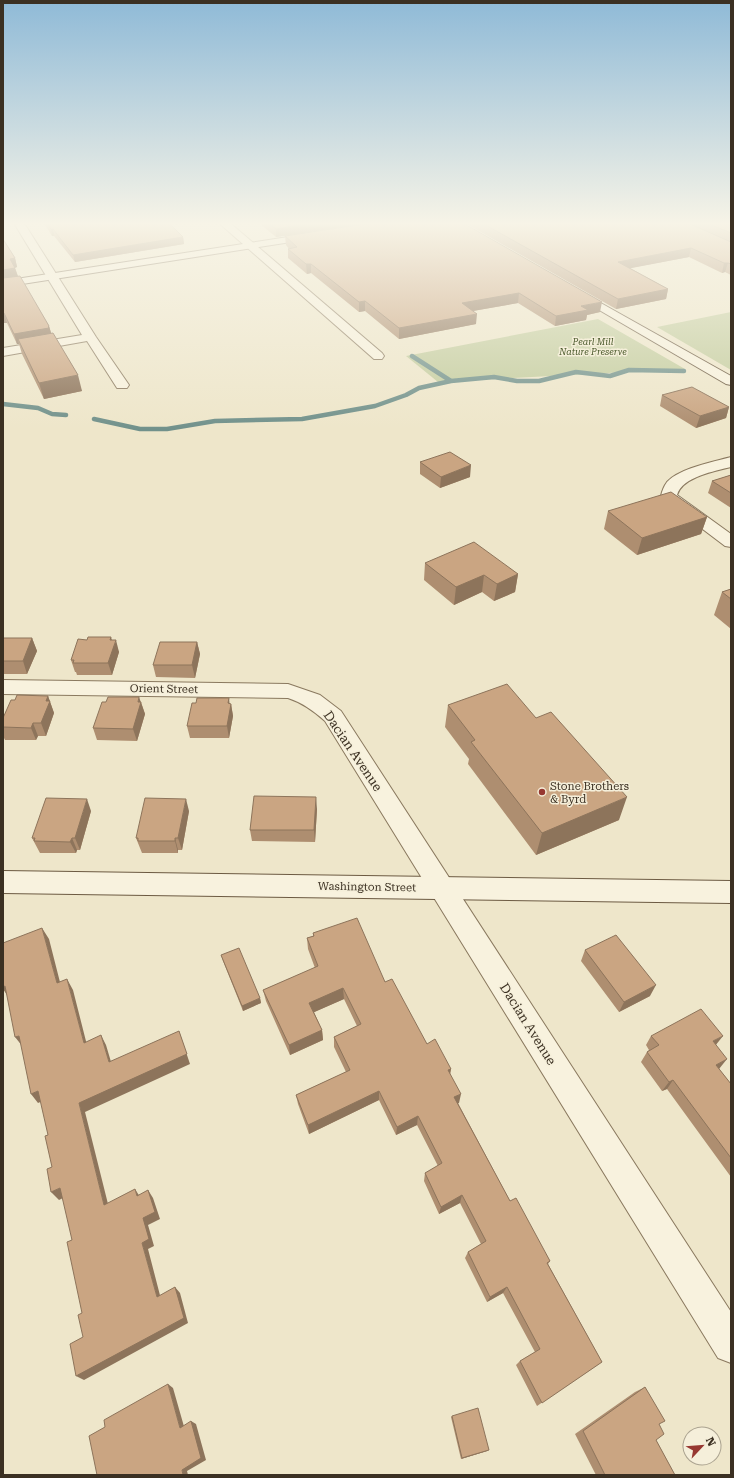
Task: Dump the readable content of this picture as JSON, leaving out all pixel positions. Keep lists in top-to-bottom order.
{
  "streets": {
    "street": ["Orient Street", "Dacian Avenue", "Washington Street"]
  },
  "crossings": [
    ["Orient Street", "Dacian Avenue"],
    ["Dacian Avenue", "Washington Street"]
  ],
  "parks": ["Pearl Mill Nature Preserve"],
  "places": ["Stone Brothers & Byrd"],
  "north": "top right"
}
